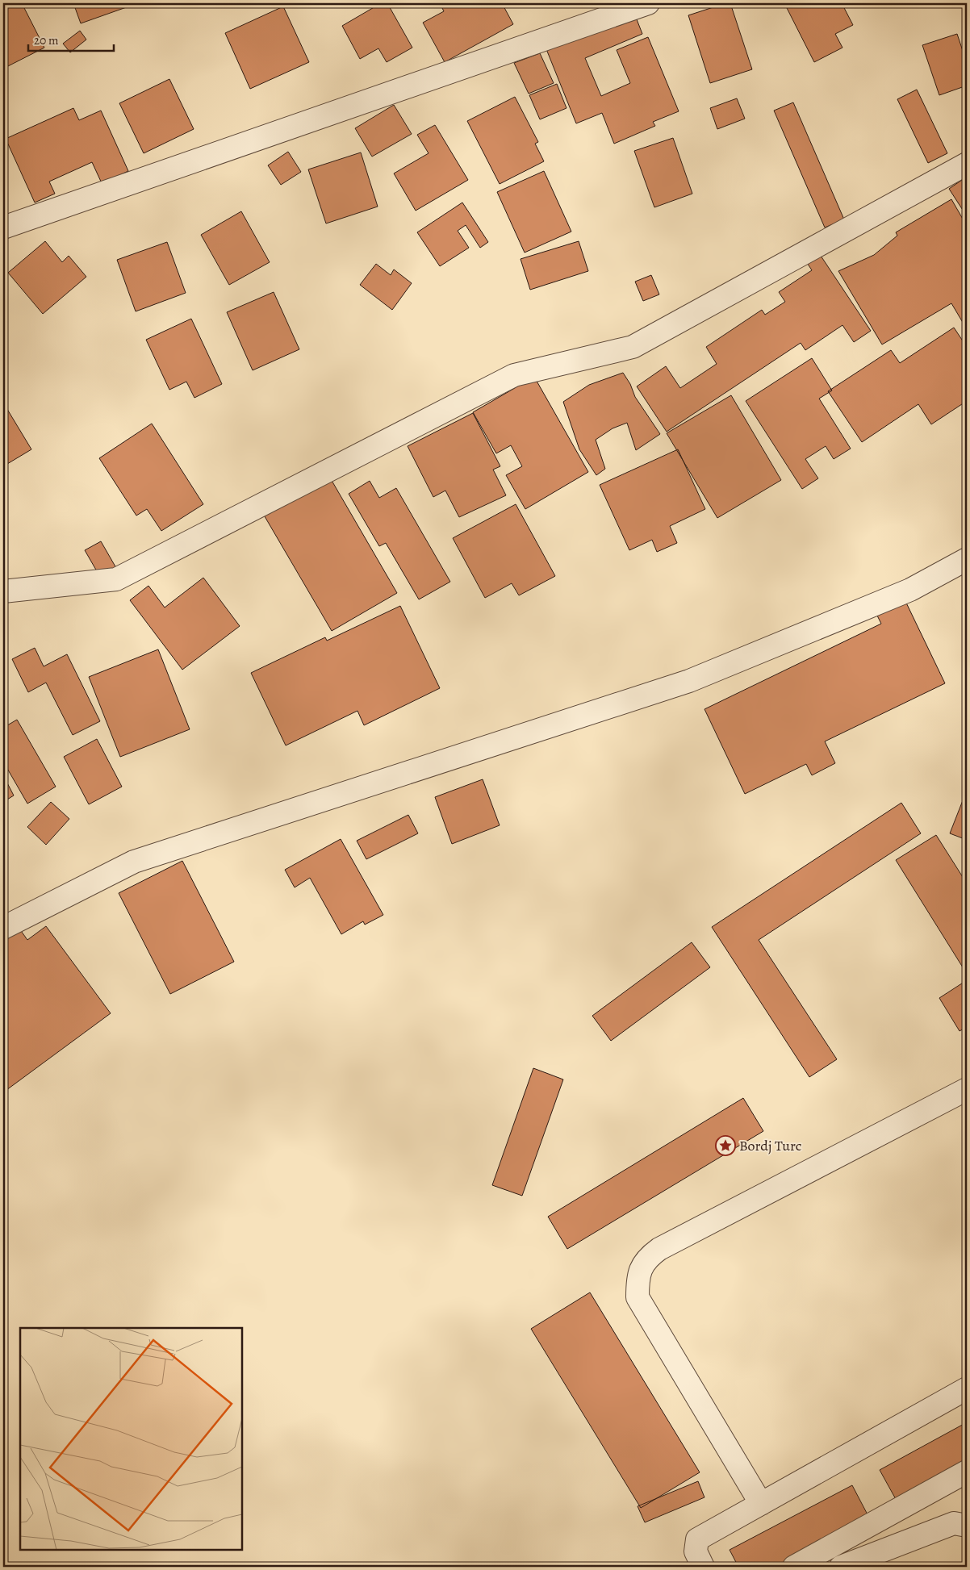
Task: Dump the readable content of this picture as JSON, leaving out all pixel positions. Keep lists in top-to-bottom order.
{
  "places": {
    "place": ["Bordj Turc"]
  },
  "scale_bar": "20 m"
}
